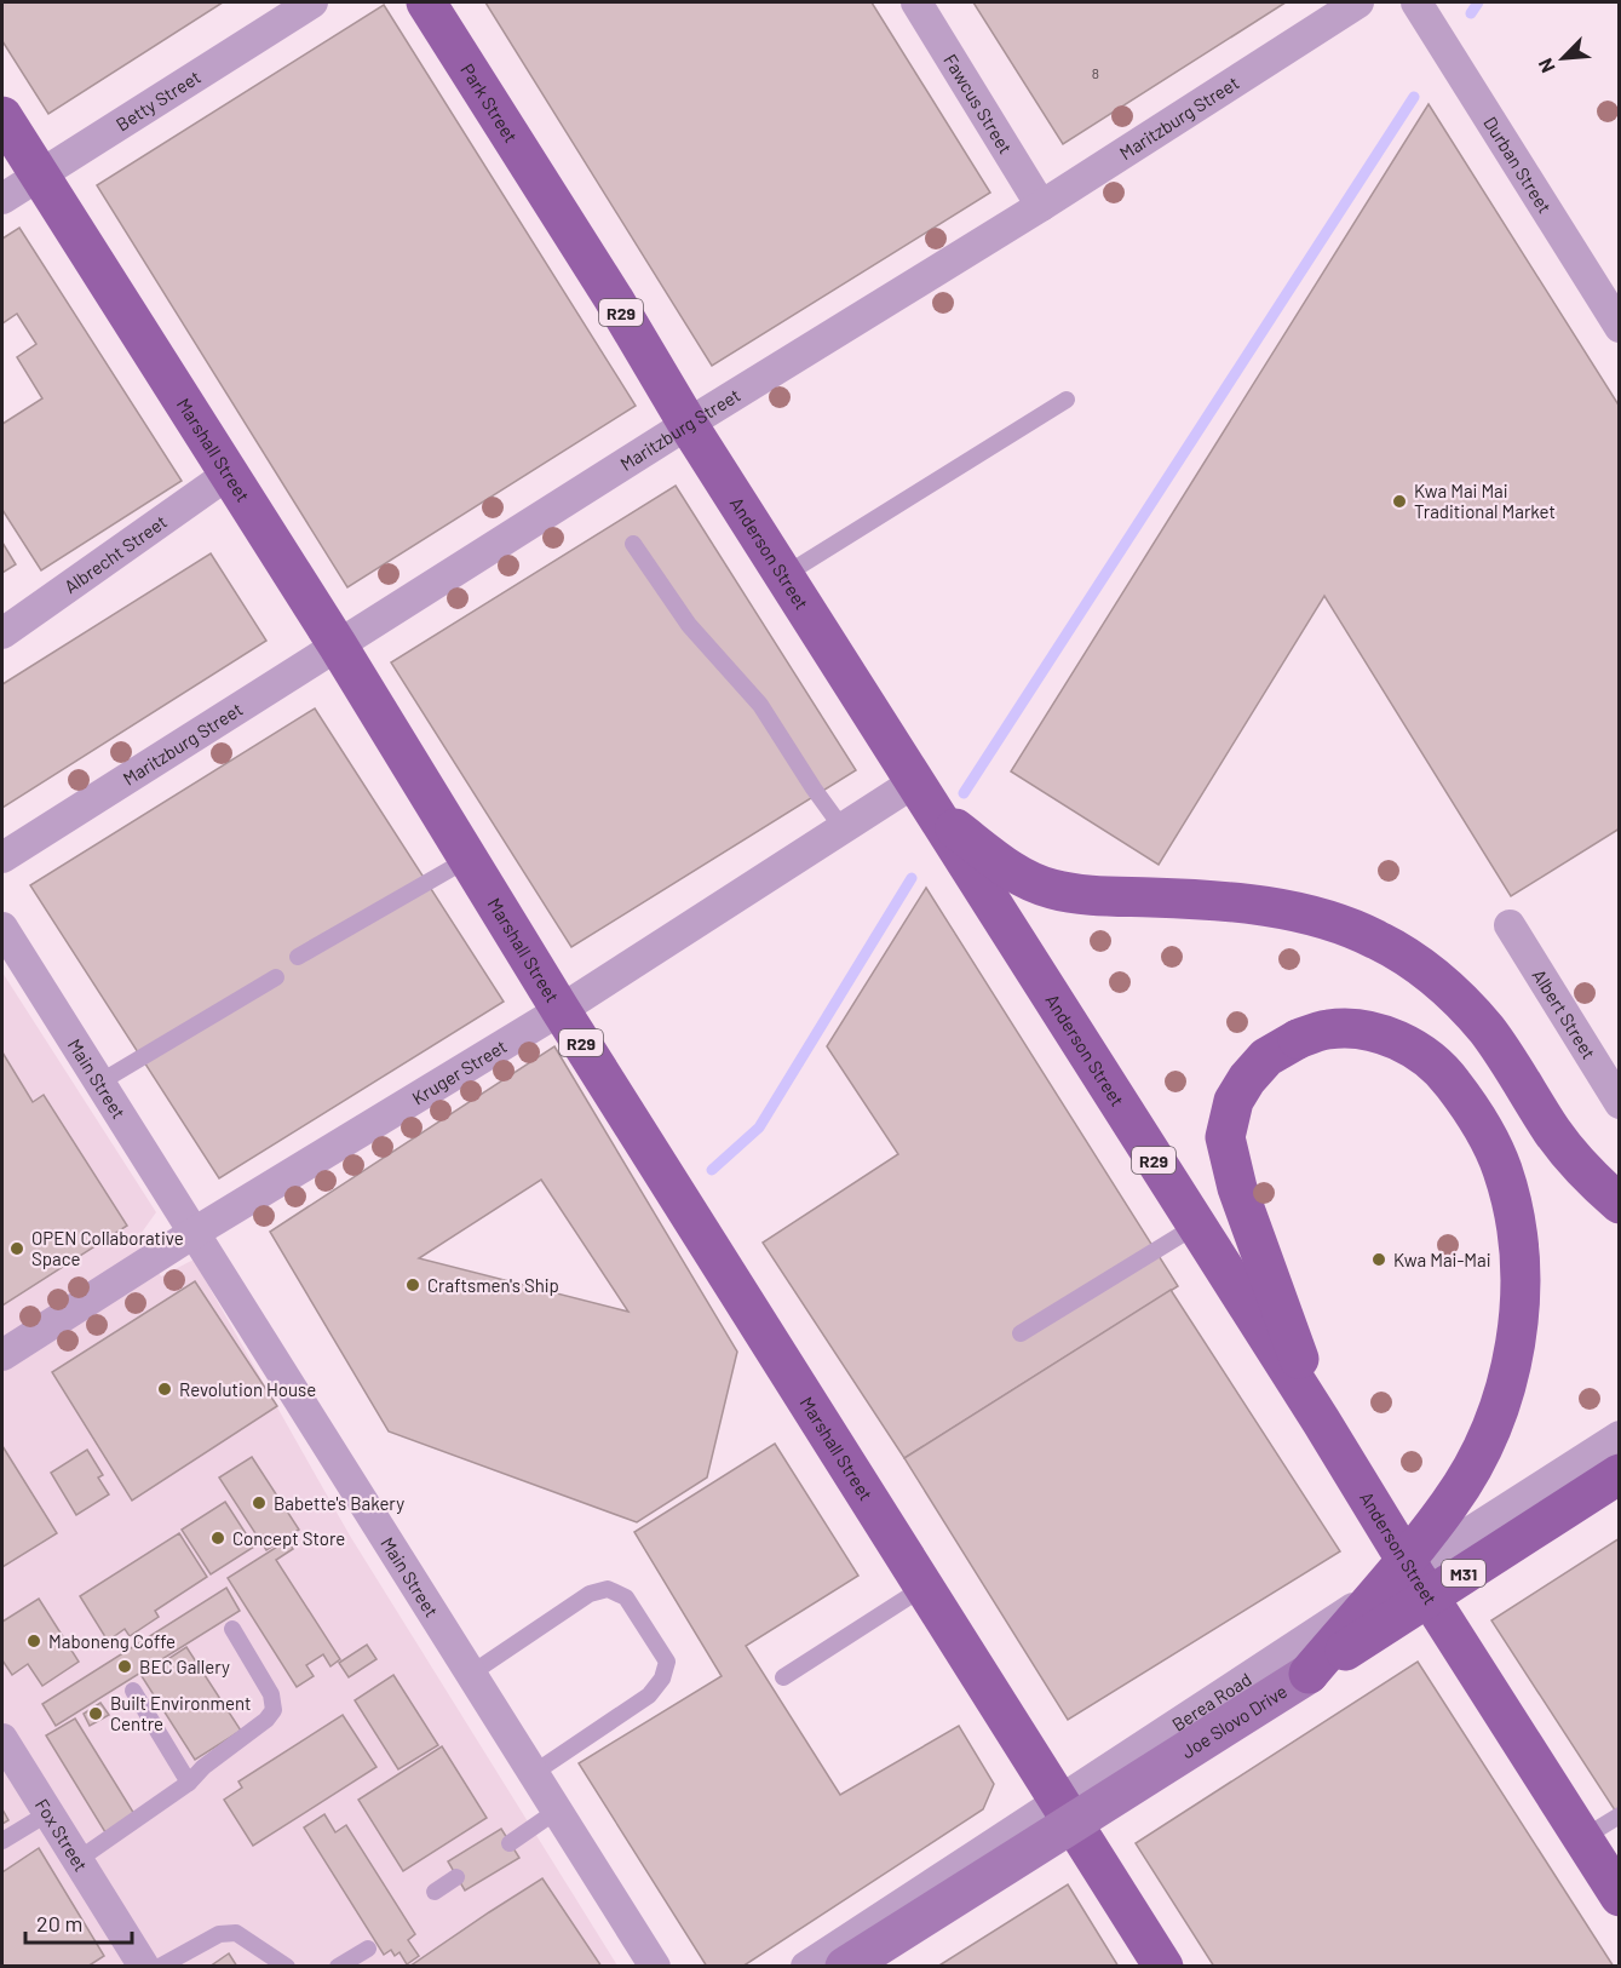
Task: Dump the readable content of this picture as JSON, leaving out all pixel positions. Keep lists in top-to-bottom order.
{
  "streets": {
    "main road": [
      "Park Street",
      "R29",
      "Marshall Street",
      "Anderson Street",
      "M31",
      "Joe Slovo Drive"
    ],
    "street": [
      "Betty Street",
      "Fawcus Street",
      "Maritzburg Street",
      "Durban Street",
      "Albrecht Street",
      "Albert Street",
      "Kruger Street",
      "Main Street",
      "Berea Road",
      "Fox Street"
    ]
  },
  "crossings": [
    ["Betty Street", "Marshall Street"],
    ["Park Street", "Anderson Street"],
    ["Fawcus Street", "Maritzburg Street"],
    ["Maritzburg Street", "Marshall Street"],
    ["Maritzburg Street", "Anderson Street"],
    ["Marshall Street", "Albrecht Street"],
    ["Marshall Street", "Kruger Street"],
    ["Marshall Street", "Berea Road"],
    ["Anderson Street", "Kruger Street"],
    ["Anderson Street", "Berea Road"],
    ["Kruger Street", "Main Street"]
  ],
  "places": [
    "Kwa Mai Mai Traditional Market",
    "OPEN Collaborative Space",
    "Kwa Mai-Mai",
    "Craftsmen's Ship",
    "Revolution House",
    "Babette's Bakery",
    "Concept Store",
    "Maboneng Coffe",
    "BEC Gallery",
    "Built Environment Centre"
  ],
  "house_numbers": ["8"],
  "scale_bar": "20 m",
  "north": "bottom left"
}
